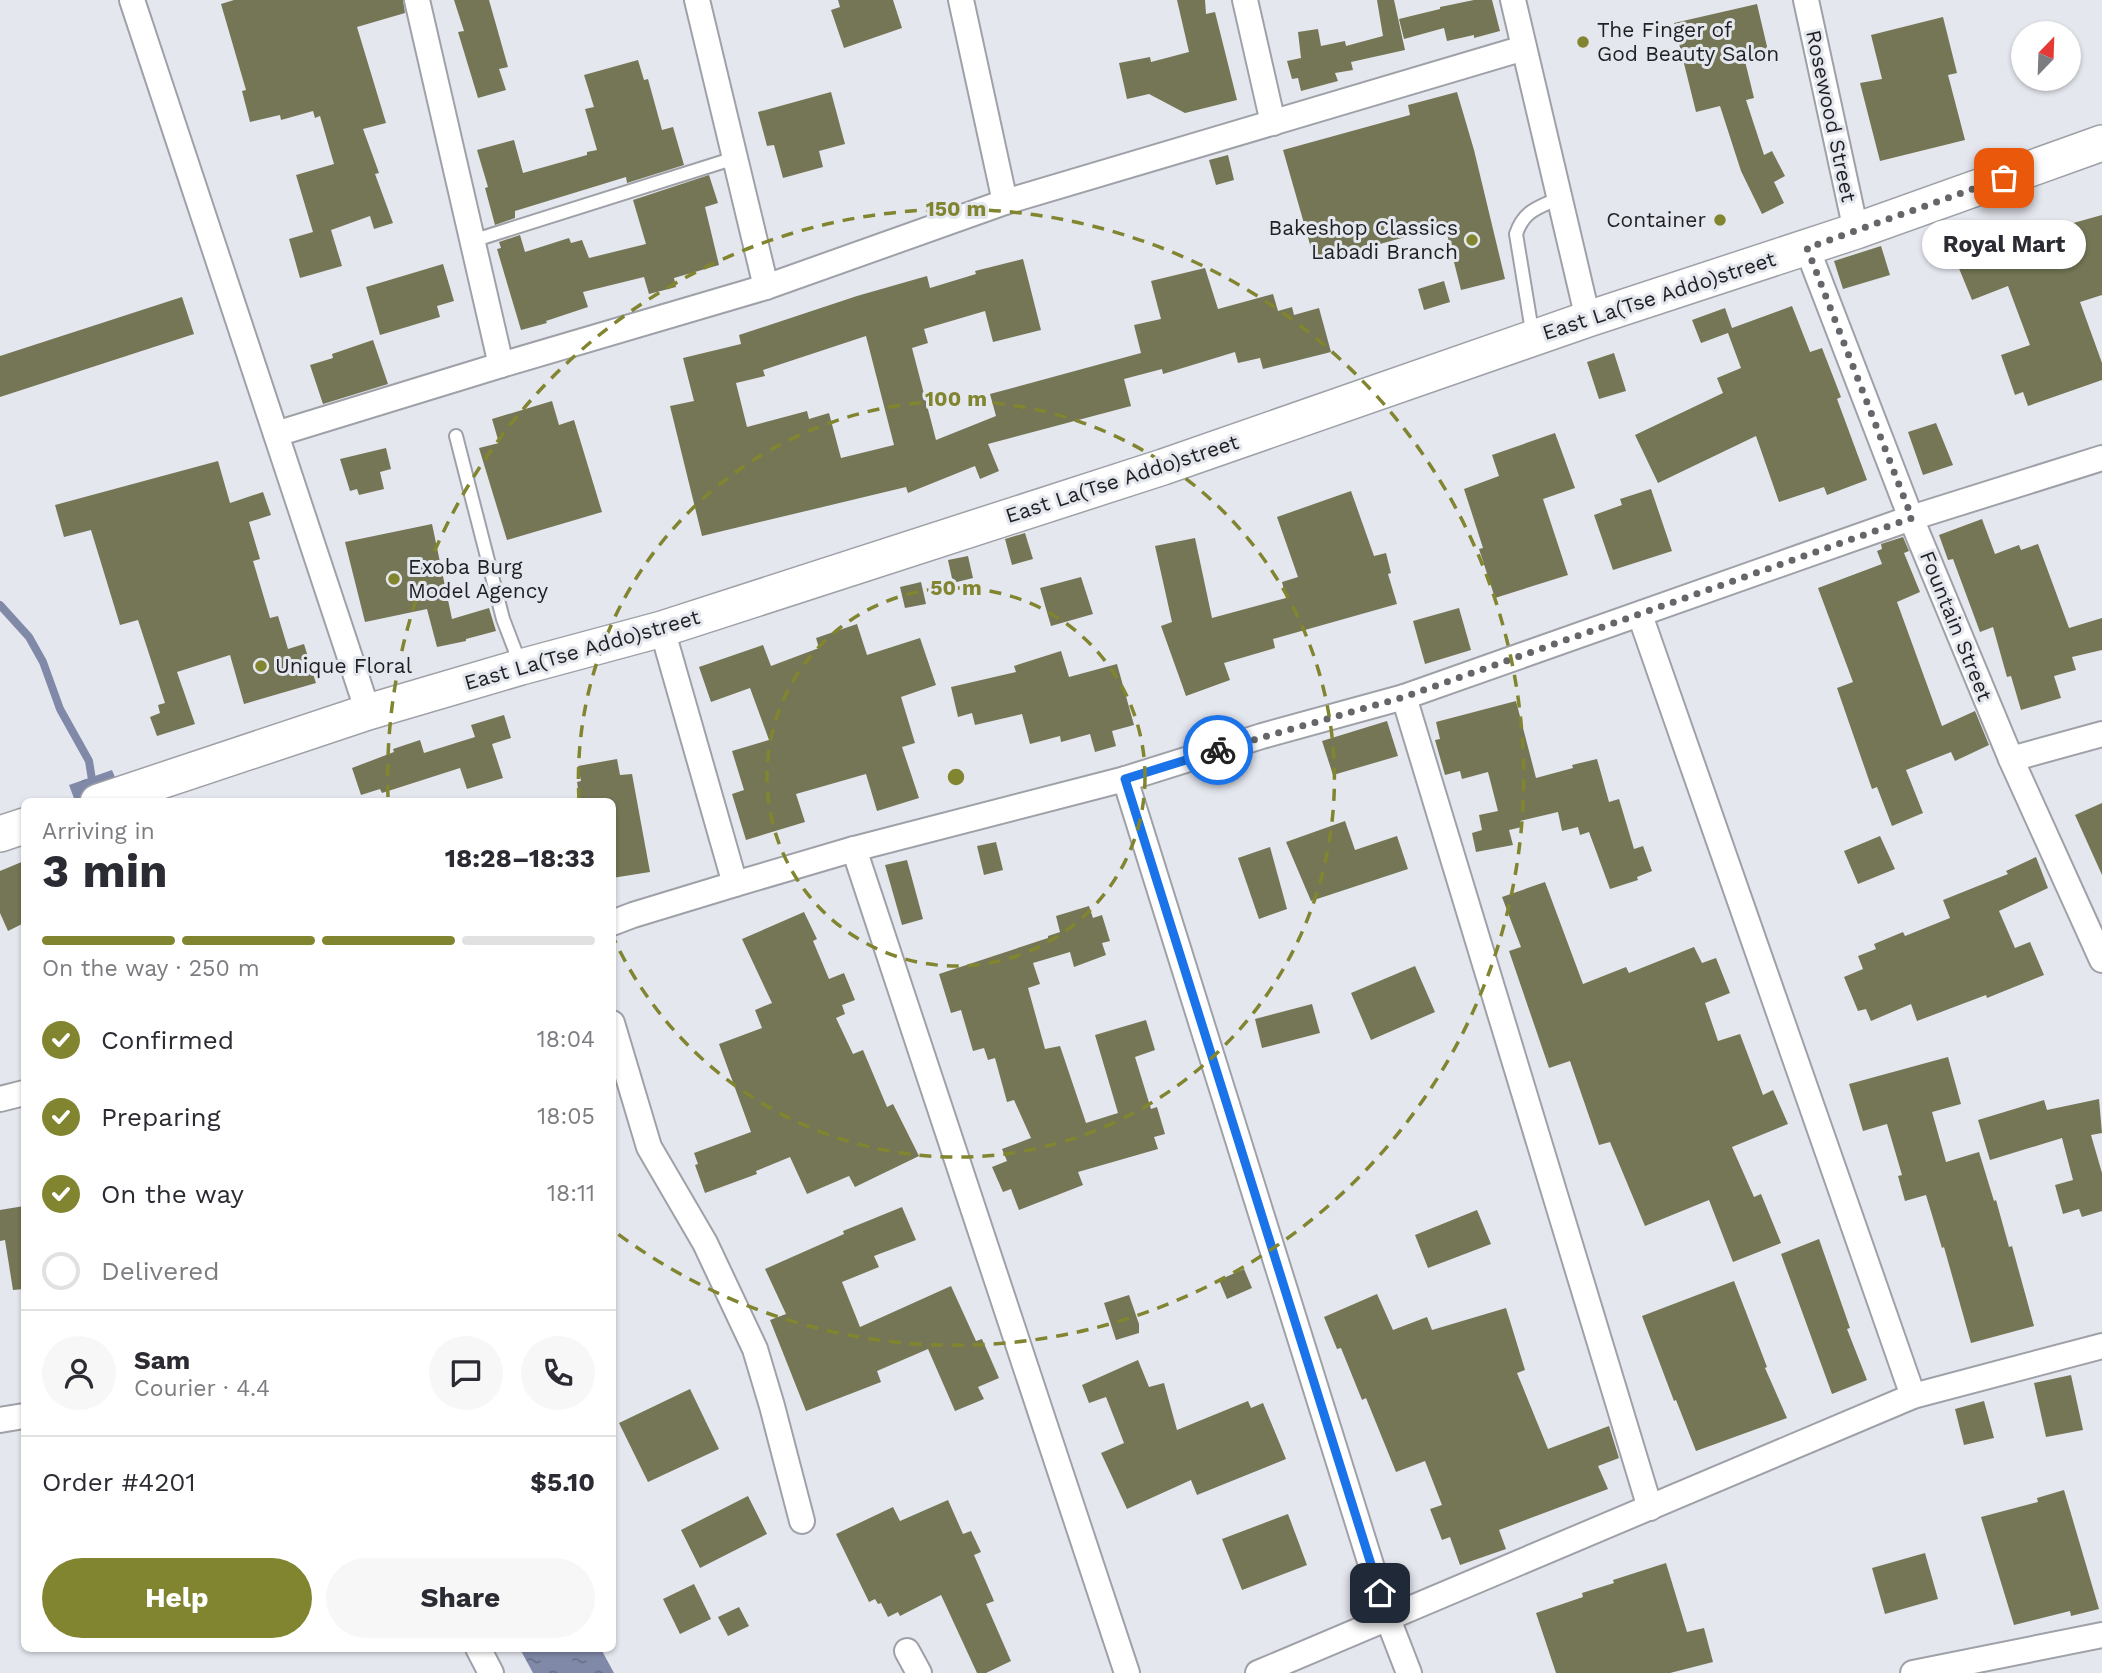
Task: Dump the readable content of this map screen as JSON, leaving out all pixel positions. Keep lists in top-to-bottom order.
{
  "streets": {
    "street": ["Rosewood Street", "East La(Tse Addo)street", "Fountain Street"]
  },
  "crossings": [
    ["Rosewood Street", "East La(Tse Addo)street"],
    ["East La(Tse Addo)street", "Fountain Street"]
  ],
  "places": [
    "The Finger of God Beauty Salon",
    "Royal Mart",
    "Container",
    "Bakeshop Classics Labadi Branch",
    "Exoba Burg Model Agency",
    "Unique Floral"
  ],
  "north": "top right",
  "page": {
    "bubble": "Royal Mart",
    "heading": ["3 min", "Arriving in", "18:28–18:33"],
    "panel": [
      "Sam",
      "Courier · 4.4",
      "Order #4201",
      "$5.10"
    ],
    "bar": "On the way · 250 m",
    "list": [
      ["Confirmed", "18:04"],
      ["Preparing", "18:05"],
      ["On the way", "18:11"],
      "Delivered"
    ],
    "buttons": ["Help", "Share"]
  },
  "rings": ["150 m", "100 m", "50 m"]
}
